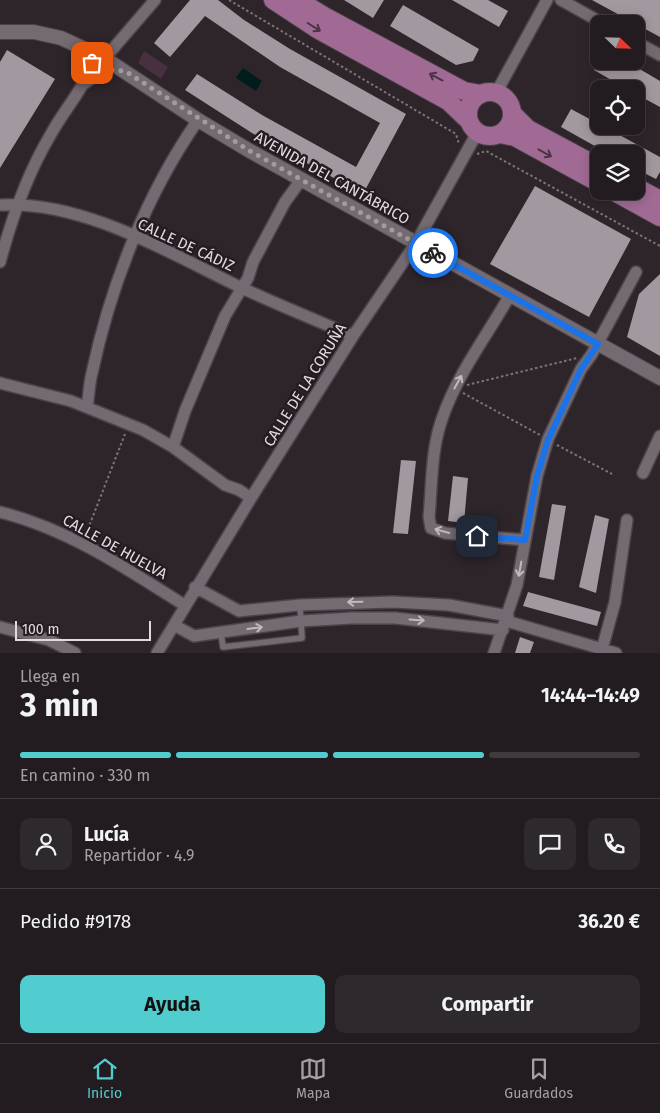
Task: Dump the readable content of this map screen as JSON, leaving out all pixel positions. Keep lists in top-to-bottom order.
{
  "streets": {
    "street": [
      "AVENIDA DEL CANTÁBRICO",
      "CALLE DE CÁDIZ",
      "CALLE DE LA CORUÑA",
      "CALLE DE HUELVA"
    ]
  },
  "crossings": [
    ["AVENIDA DEL CANTÁBRICO", "CALLE DE LA CORUÑA"],
    ["CALLE DE CÁDIZ", "CALLE DE LA CORUÑA"],
    ["CALLE DE LA CORUÑA", "CALLE DE HUELVA"]
  ],
  "scale_bar": "100 m",
  "north": "bottom right",
  "page": {
    "scale": "100 m",
    "heading": ["3 min", "Llega en", "14:44–14:49"],
    "panel": [
      "Lucía",
      "Repartidor · 4.9",
      "Pedido #9178",
      "36.20 €"
    ],
    "bar": "En camino · 330 m",
    "buttons": ["Ayuda", "Compartir"],
    "tabs": ["Inicio", "Mapa", "Guardados"]
  }
}
